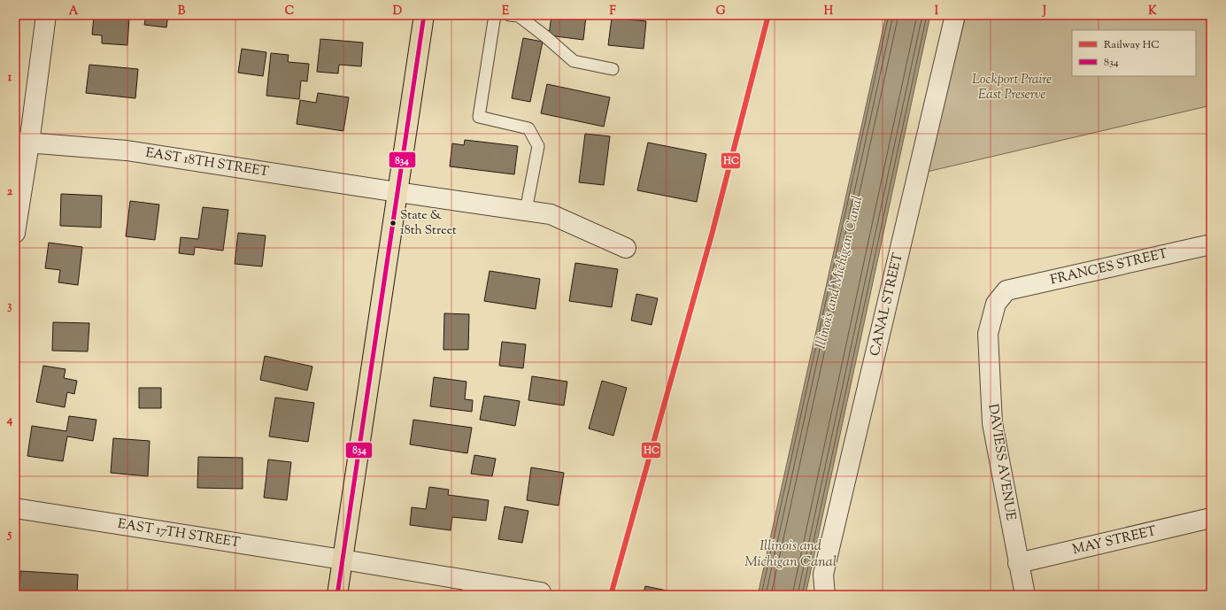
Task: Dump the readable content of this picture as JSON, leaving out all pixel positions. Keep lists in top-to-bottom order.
{
  "streets": {
    "street": [
      "EAST 18TH STREET",
      "FRANCES STREET",
      "CANAL STREET",
      "DAVIESS AVENUE",
      "EAST 17TH STREET",
      "MAY STREET"
    ]
  },
  "crossings": [
    ["FRANCES STREET", "DAVIESS AVENUE"],
    ["DAVIESS AVENUE", "MAY STREET"]
  ],
  "water": ["Illinois and Michigan Canal"],
  "parks": ["Lockport Praire East Preserve"],
  "places": ["State & 18th Street"],
  "lines": ["rail line HC", "transit line 834"],
  "legend": ["Railway HC", "834"],
  "grid": {
    "columns": [
      "A",
      "B",
      "C",
      "D",
      "E",
      "F",
      "G",
      "H",
      "I",
      "J",
      "K"
    ],
    "rows": [
      "1",
      "2",
      "3",
      "4",
      "5"
    ]
  }
}
